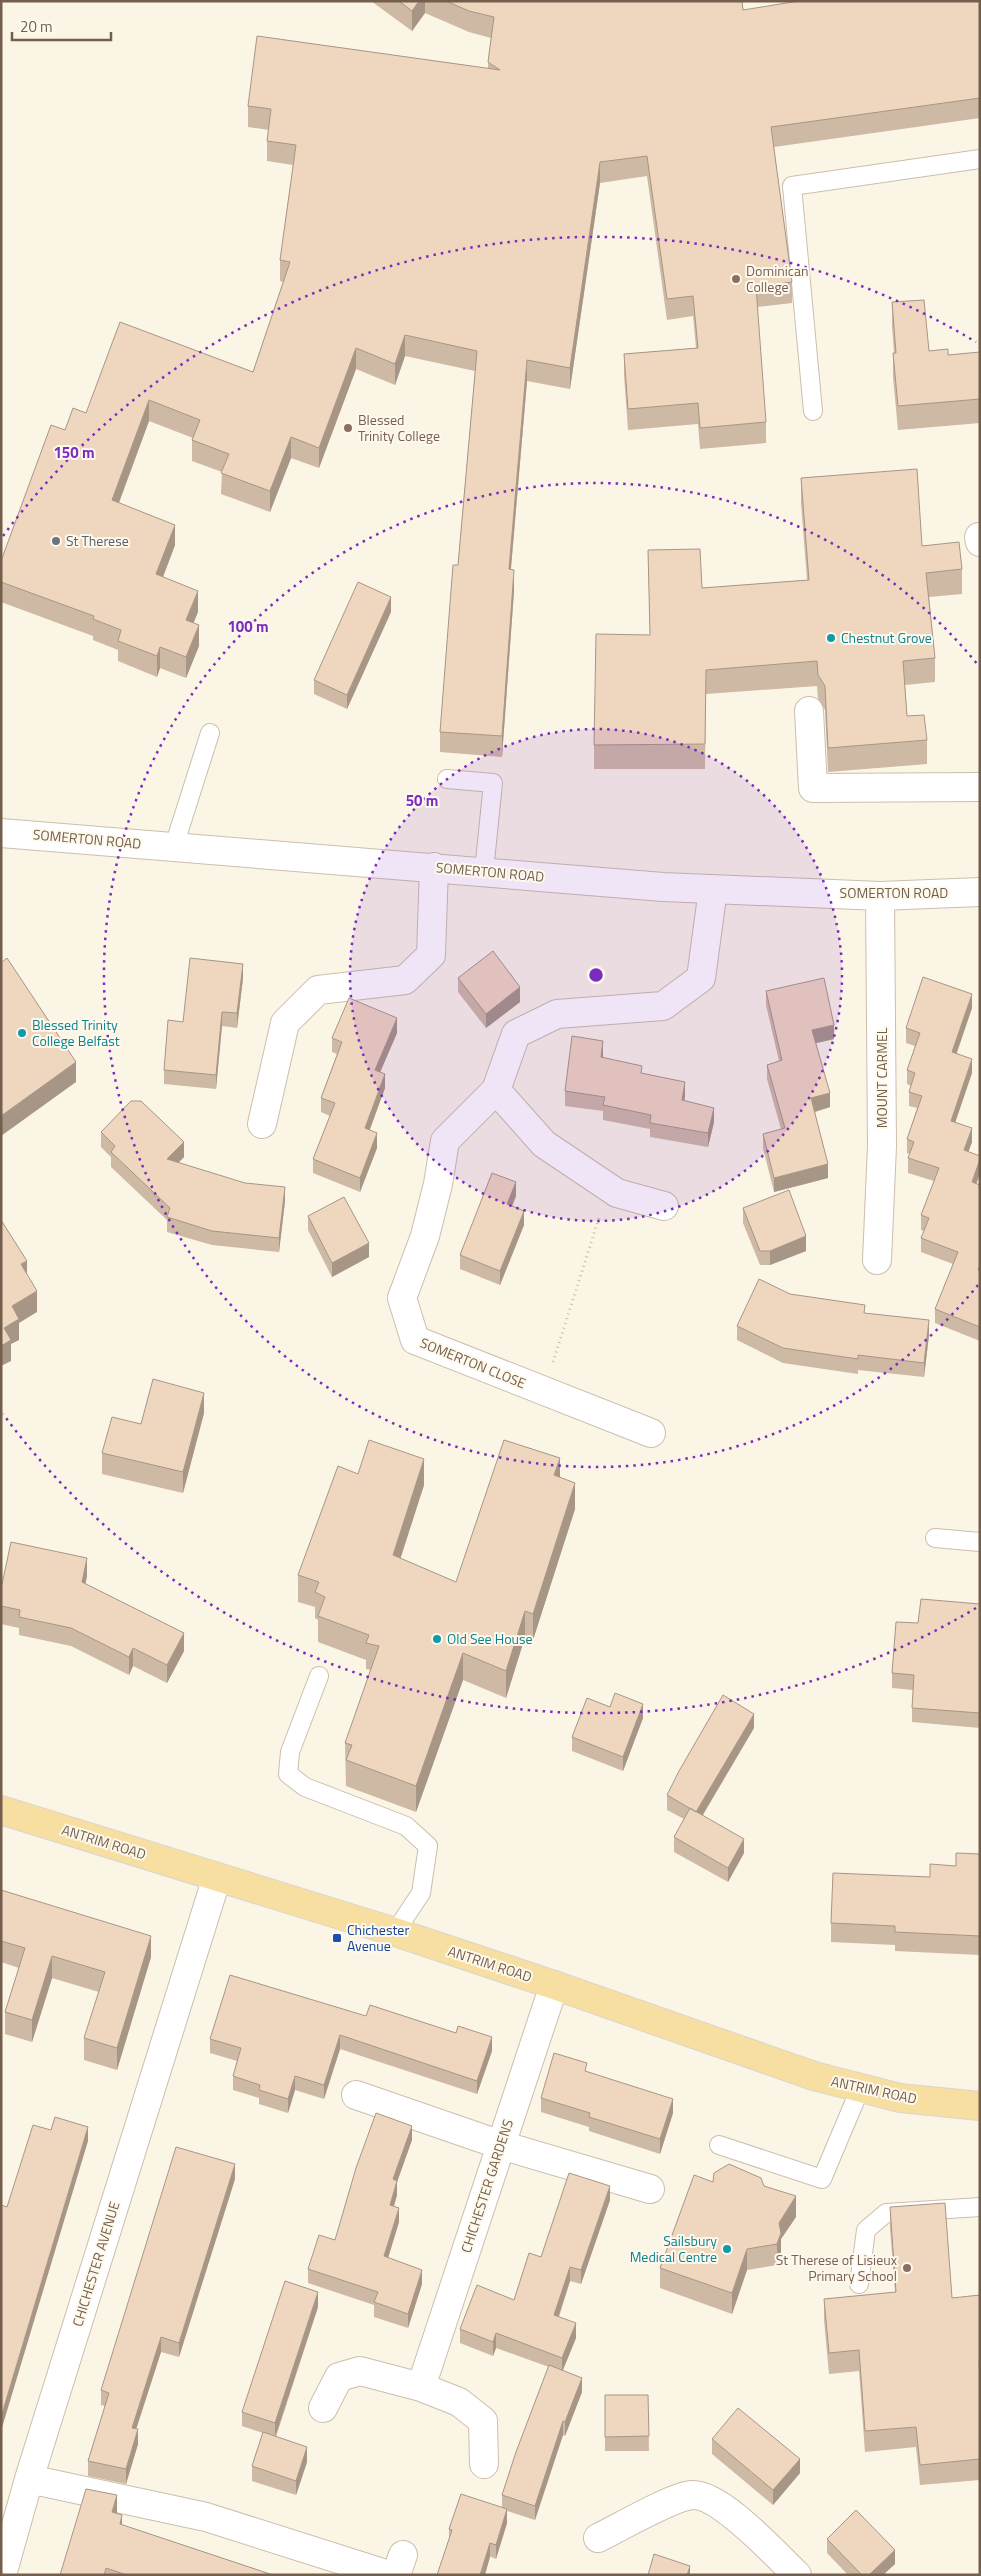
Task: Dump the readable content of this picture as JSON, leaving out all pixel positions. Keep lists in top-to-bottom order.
{
  "streets": {
    "main road": ["ANTRIM ROAD"],
    "street": [
      "SOMERTON ROAD",
      "MOUNT CARMEL",
      "SOMERTON CLOSE",
      "CHICHESTER GARDENS",
      "CHICHESTER AVENUE"
    ]
  },
  "crossings": [
    ["SOMERTON ROAD", "MOUNT CARMEL"],
    ["SOMERTON ROAD", "SOMERTON CLOSE"],
    ["ANTRIM ROAD", "CHICHESTER GARDENS"],
    ["ANTRIM ROAD", "CHICHESTER AVENUE"]
  ],
  "places": {
    "other": [
      "Dominican College",
      "Blessed Trinity College",
      "St Therese",
      "Chestnut Grove",
      "Blessed Trinity College Belfast",
      "Old See House",
      "Sailsbury Medical Centre",
      "St Therese of Lisieux Primary School"
    ],
    "transit": ["Chichester Avenue"]
  },
  "scale_bar": "20 m",
  "rings": ["150 m", "100 m", "50 m"]
}
